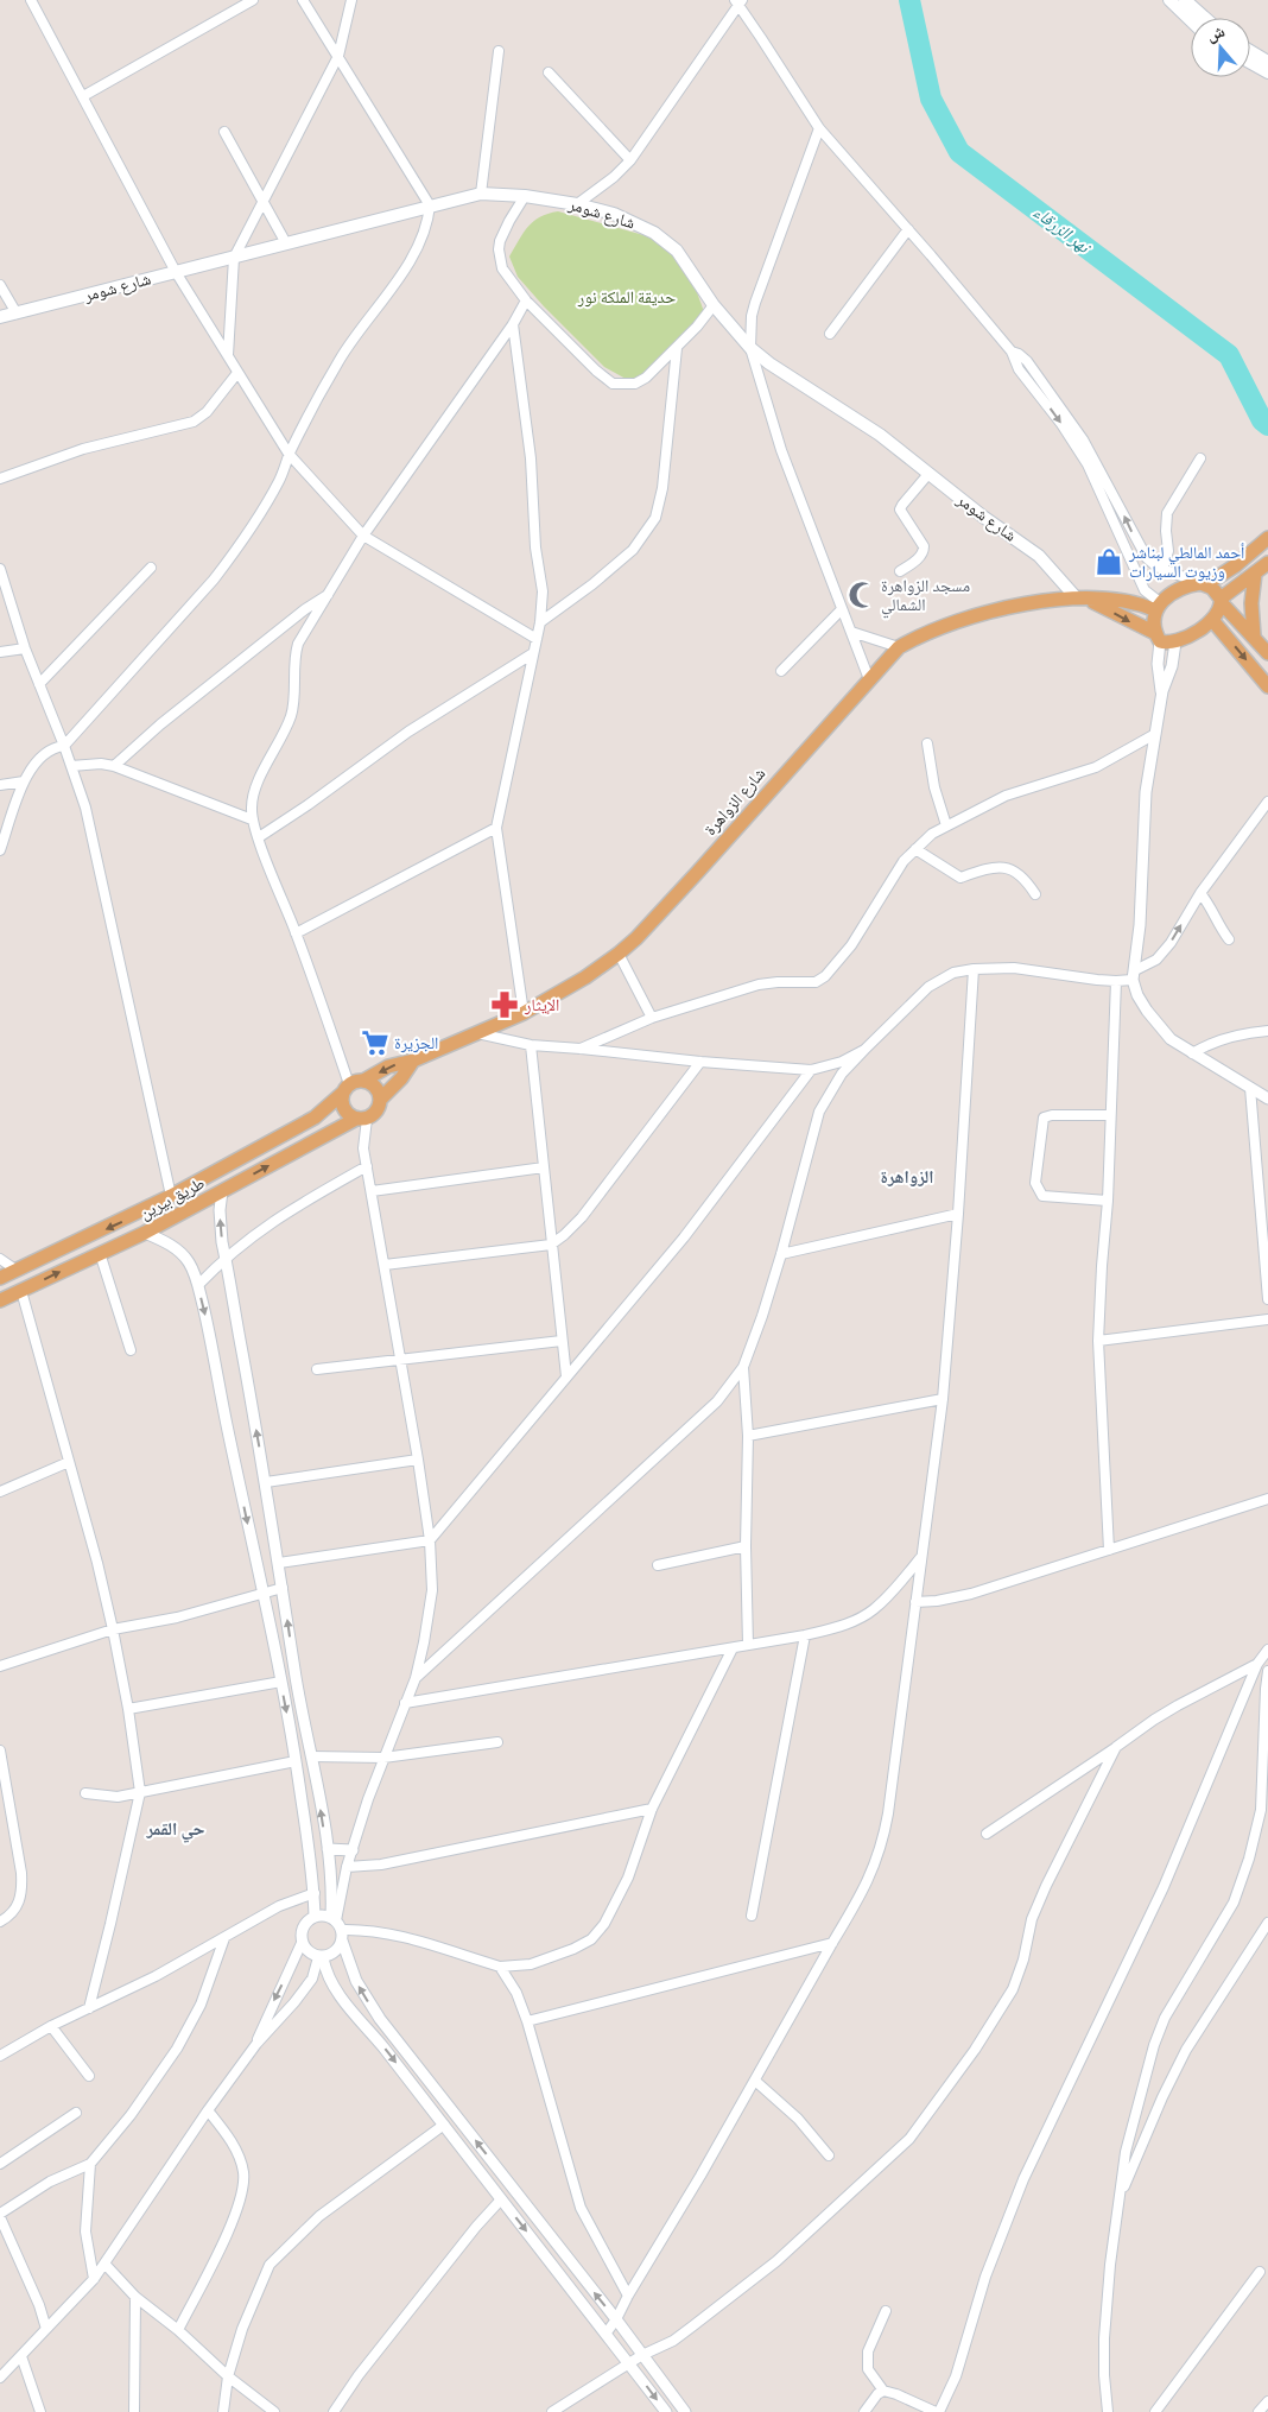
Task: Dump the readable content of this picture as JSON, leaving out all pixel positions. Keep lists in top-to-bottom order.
{
  "streets": {
    "main road": ["شارع شومر", "شارع الزواهرة", "طريق بيرين"]
  },
  "crossings": [
    ["شارع شومر", "شارع الزواهرة"],
    ["شارع الزواهرة", "طريق بيرين"]
  ],
  "districts": ["الزواهرة", "حي القمر"],
  "water": ["نهر الزرقاء"],
  "parks": ["حديقة الملكة نور"],
  "places": {
    "shop": ["أحمد المالطي لبناشر وزيوت السيارات"],
    "mosque": ["مسجد الزواهرة الشمالي"],
    "pharmacy": ["الإيثار"],
    "supermarket": ["الجزيرة"]
  },
  "north": "top"
}
